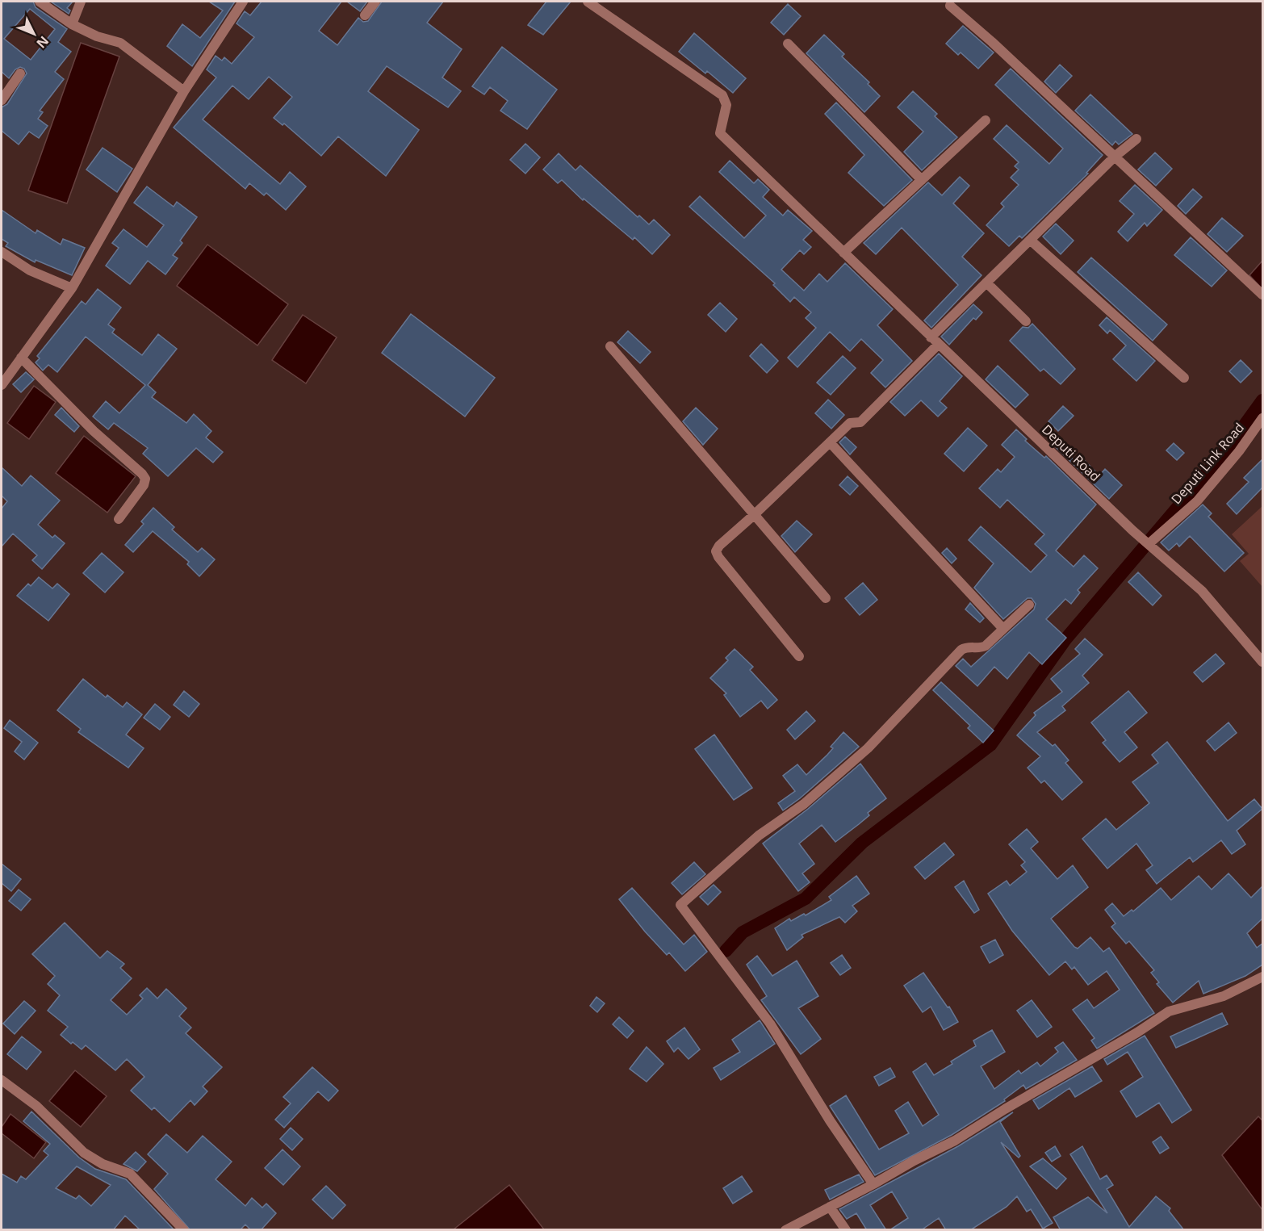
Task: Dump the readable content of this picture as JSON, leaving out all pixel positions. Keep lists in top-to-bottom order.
{
  "streets": {
    "street": ["Deputi Road", "Deputi Link Road"]
  },
  "crossings": [
    ["Deputi Road", "Deputi Link Road"]
  ],
  "north": "bottom right"
}
